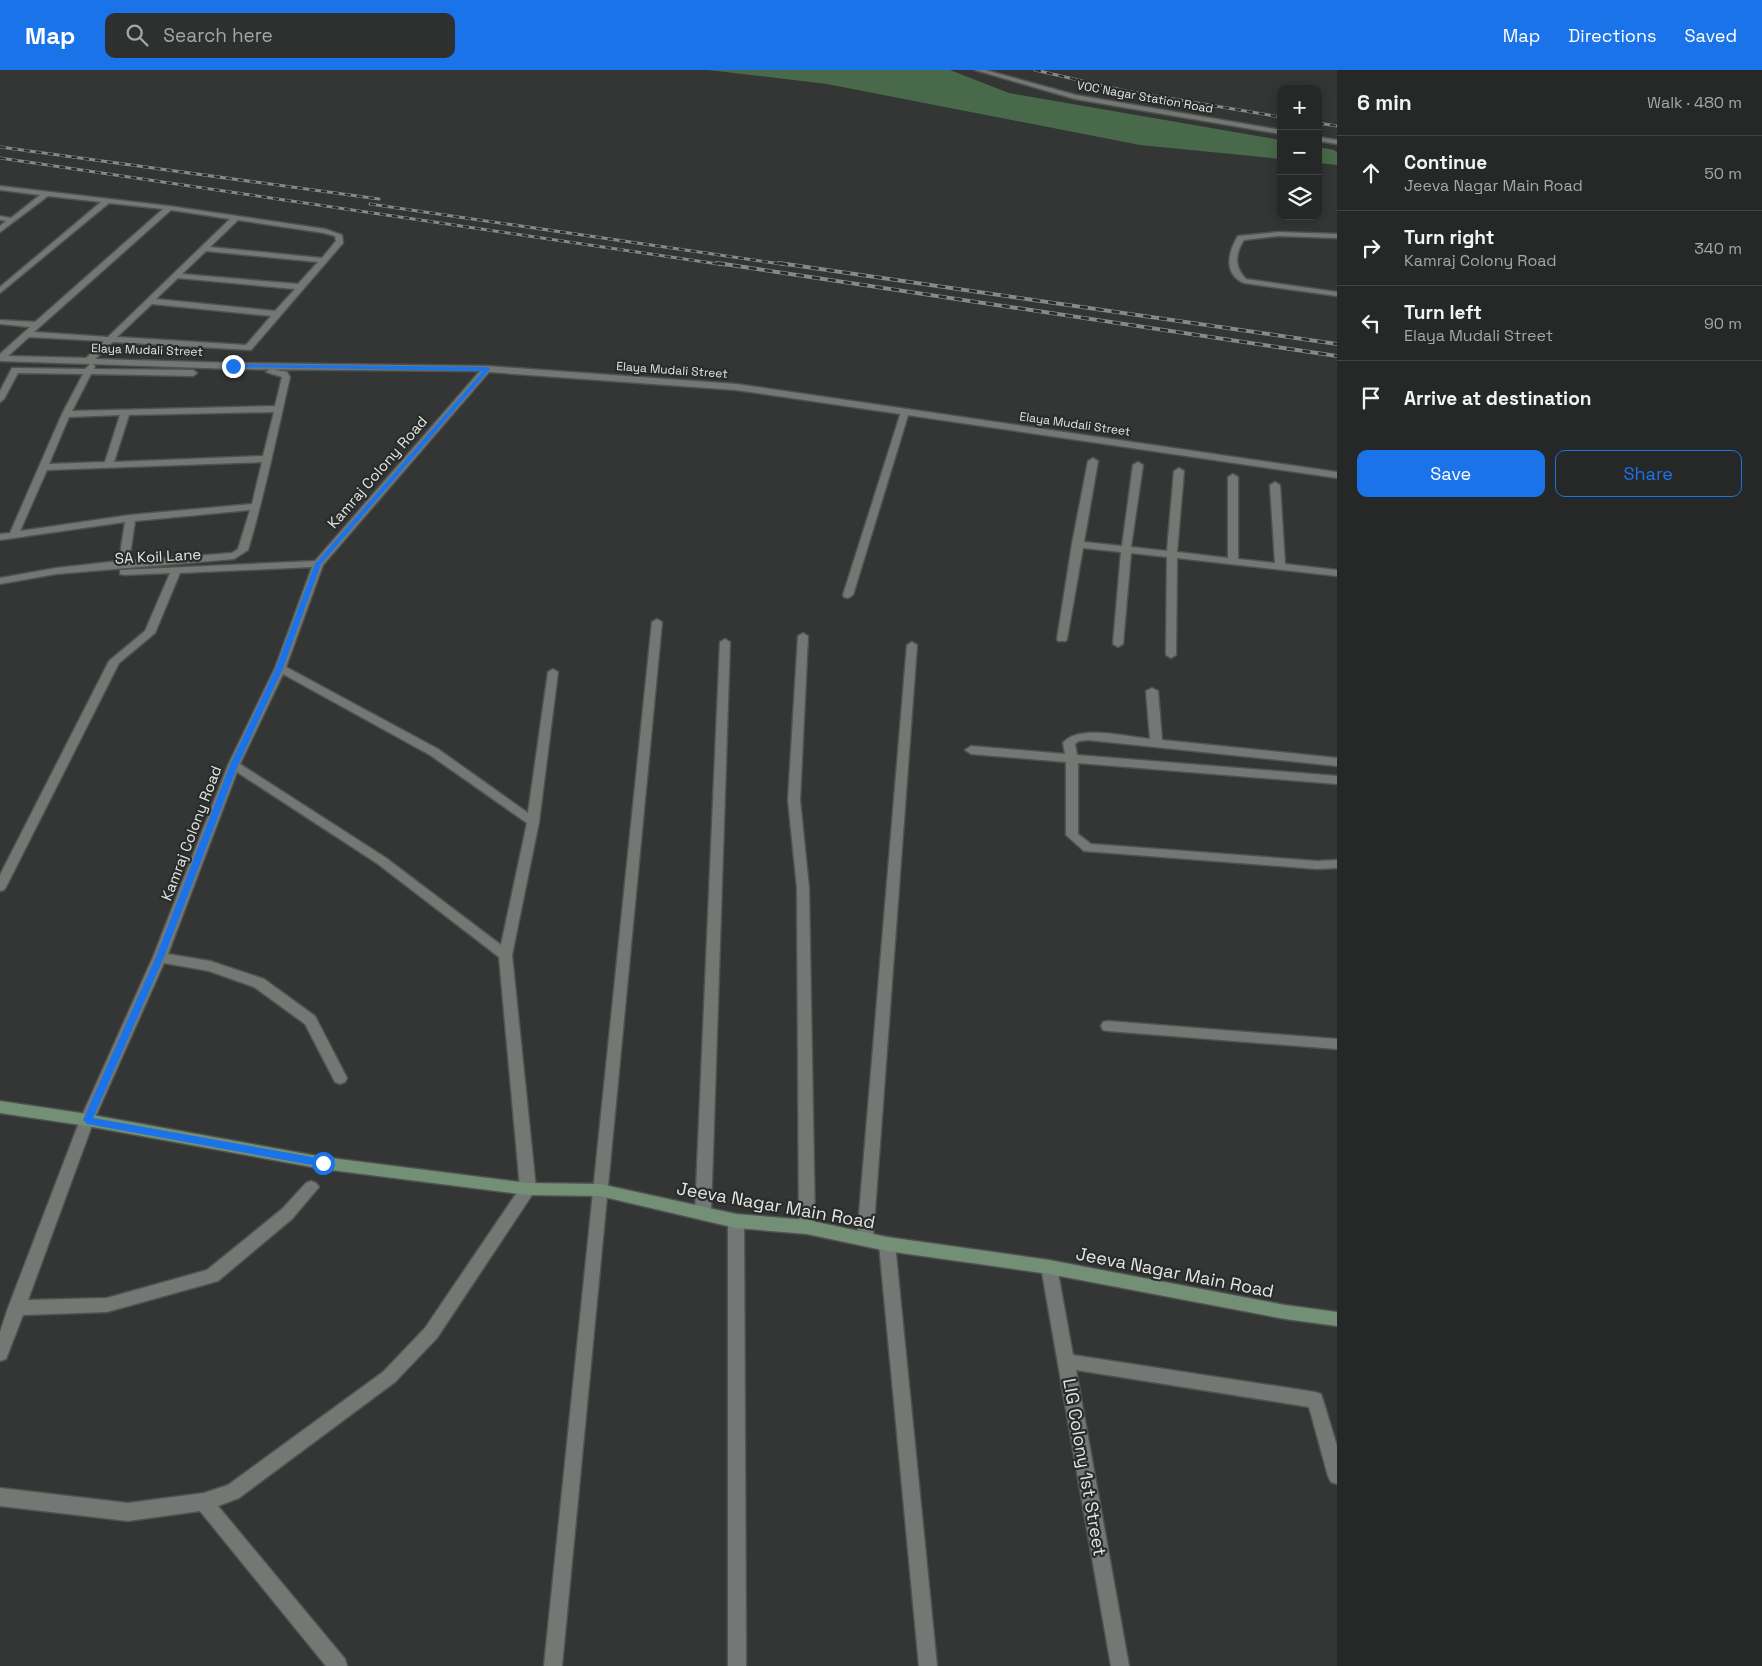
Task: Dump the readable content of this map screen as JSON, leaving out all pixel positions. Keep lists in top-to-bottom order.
{
  "streets": {
    "street": [
      "VOC Nagar Station Road",
      "Elaya Mudali Street",
      "Kamraj Colony Road",
      "SA Koil Lane",
      "Jeeva Nagar Main Road",
      "LIG Colony 1st Street"
    ]
  },
  "crossings": [
    ["Elaya Mudali Street", "Kamraj Colony Road"],
    ["Kamraj Colony Road", "SA Koil Lane"],
    ["Kamraj Colony Road", "Jeeva Nagar Main Road"],
    ["Jeeva Nagar Main Road", "LIG Colony 1st Street"]
  ],
  "page": {
    "header": "Map",
    "search": "Search here",
    "nav": ["Map", "Directions", "Saved"],
    "heading": ["6 min", "Walk · 480 m"],
    "map_buttons": ["+", "−"],
    "list": [
      ["Continue", "Jeeva Nagar Main Road", "50 m"],
      ["Turn right", "Kamraj Colony Road", "340 m"],
      ["Turn left", "Elaya Mudali Street", "90 m"],
      "Arrive at destination"
    ],
    "buttons": ["Save", "Share"]
  }
}
